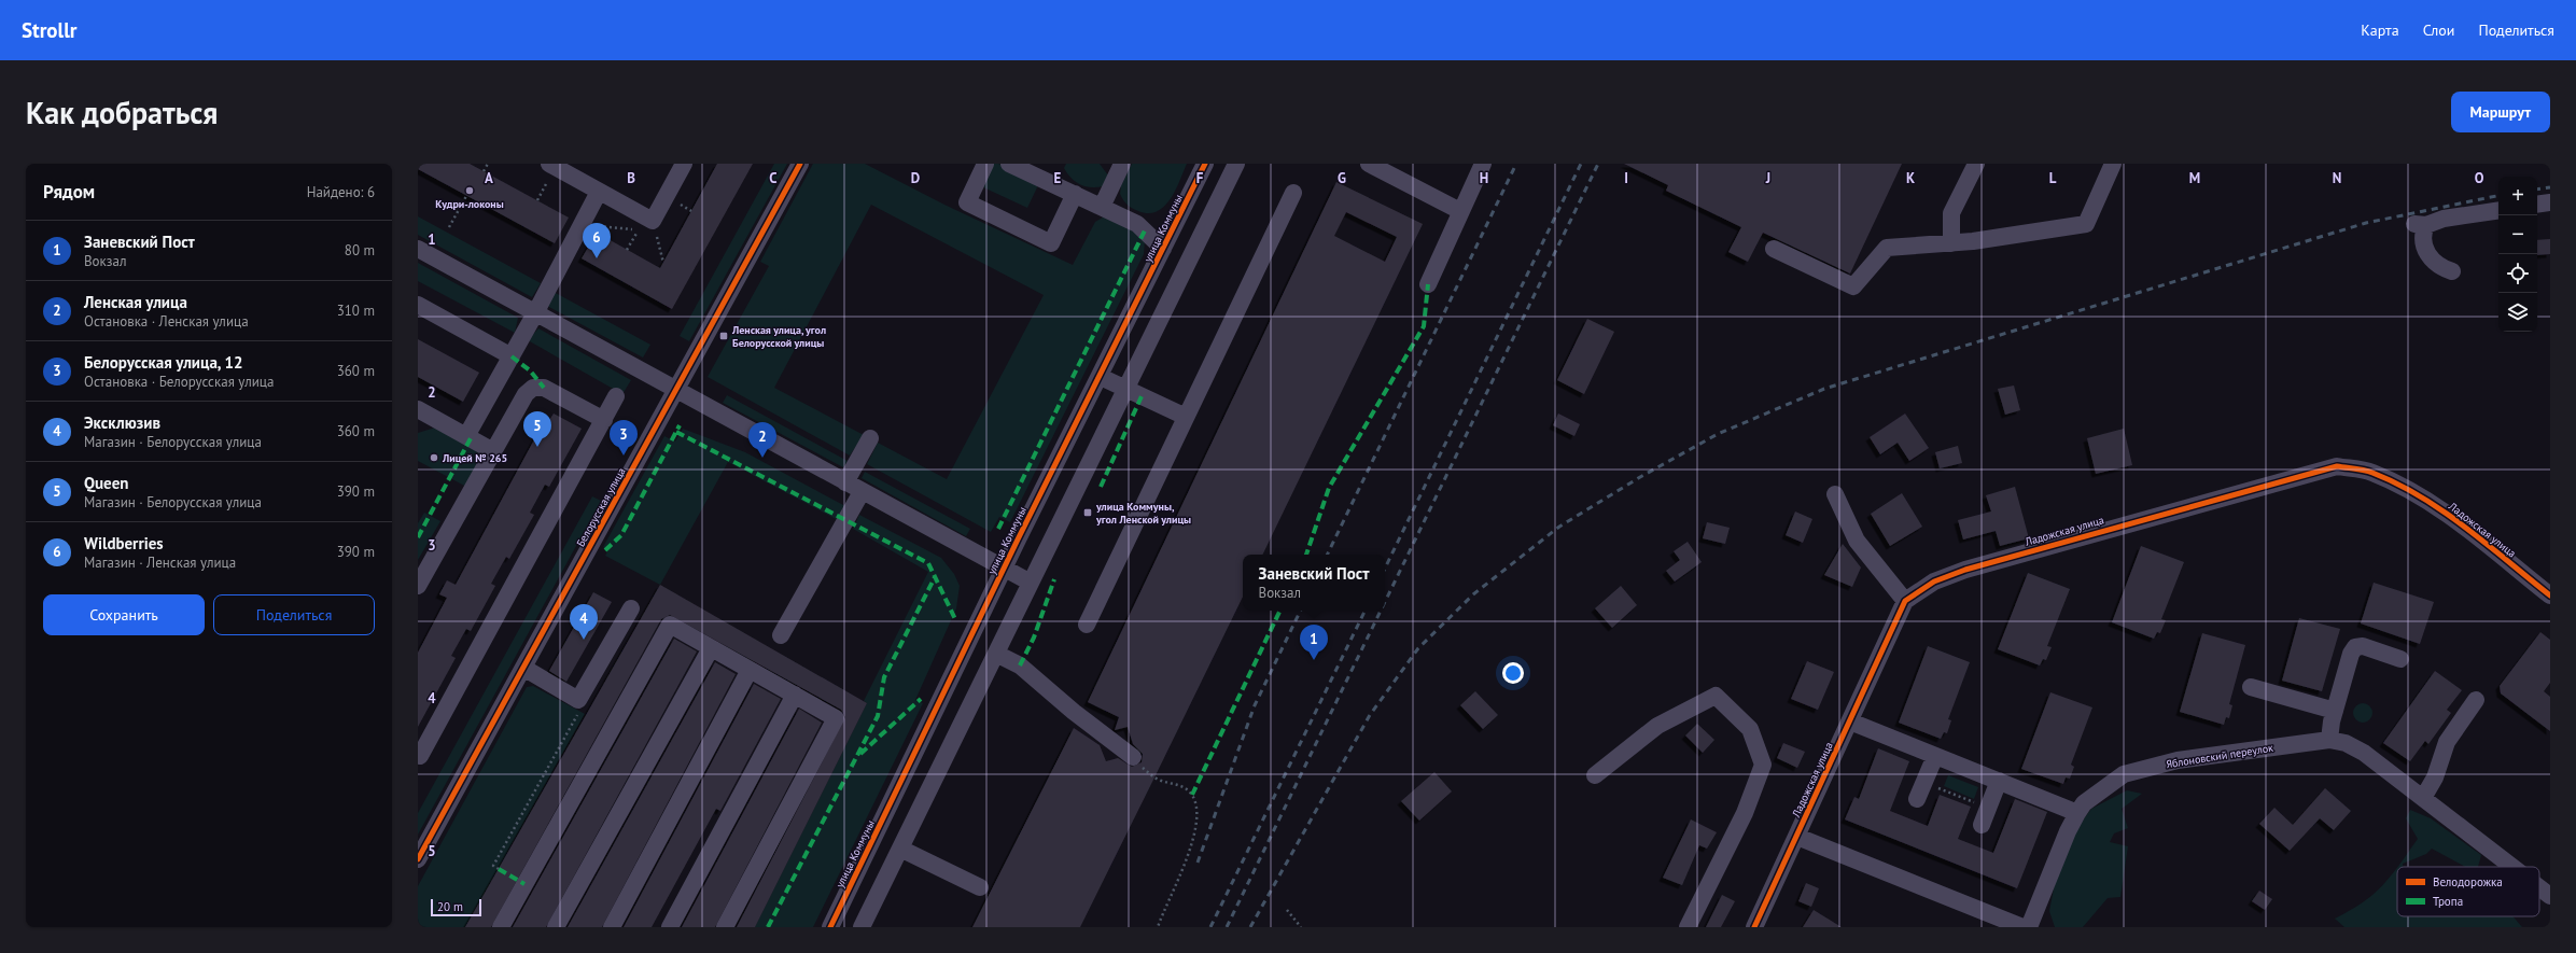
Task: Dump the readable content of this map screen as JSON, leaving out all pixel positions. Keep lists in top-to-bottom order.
{
  "streets": {
    "street": [
      "улица Коммуны",
      "Белорусская улица",
      "Ладожская улица",
      "Яблоновский переулок"
    ]
  },
  "places": {
    "other": ["Кудри-локоны", "Лицей № 265"],
    "transit": ["Ленская улица, угол Белорусской улицы", "улица Коммуны, угол Ленской улицы"]
  },
  "legend": ["Велодорожка", "Тропа"],
  "scale_bar": "20 m",
  "page": {
    "header": "Strollr",
    "nav": ["Карта", "Слои", "Поделиться"],
    "buttons": [
      "Маршрут",
      ["Сохранить", "Поделиться"]
    ],
    "title": "Как добраться",
    "heading": ["Рядом", "Найдено: 6"],
    "map_buttons": ["+", "−"],
    "list": [
      {
        "mark": "1",
        "name": "Заневский Пост",
        "note": "Вокзал",
        "value": "80 m"
      },
      {
        "mark": "2",
        "name": "Ленская улица",
        "note": "Остановка · Ленская улица",
        "value": "310 m"
      },
      {
        "mark": "3",
        "name": "Белорусская улица, 12",
        "note": "Остановка · Белорусская улица",
        "value": "360 m"
      },
      {
        "mark": "4",
        "name": "Эксклюзив",
        "note": "Магазин · Белорусская улица",
        "value": "360 m"
      },
      {
        "mark": "5",
        "name": "Queen",
        "note": "Магазин · Белорусская улица",
        "value": "390 m"
      },
      {
        "mark": "6",
        "name": "Wildberries",
        "note": "Магазин · Ленская улица",
        "value": "390 m"
      }
    ],
    "pins": [
      "6",
      "5",
      "3",
      "2",
      "4",
      "1"
    ],
    "popup": ["Заневский Пост", "Вокзал"],
    "scale": "20 m"
  },
  "grid": {
    "columns": [
      "A",
      "B",
      "C",
      "D",
      "E",
      "F",
      "G",
      "H",
      "I",
      "J",
      "K",
      "L",
      "M",
      "N",
      "O"
    ],
    "rows": [
      "1",
      "2",
      "3",
      "4",
      "5"
    ]
  }
}
